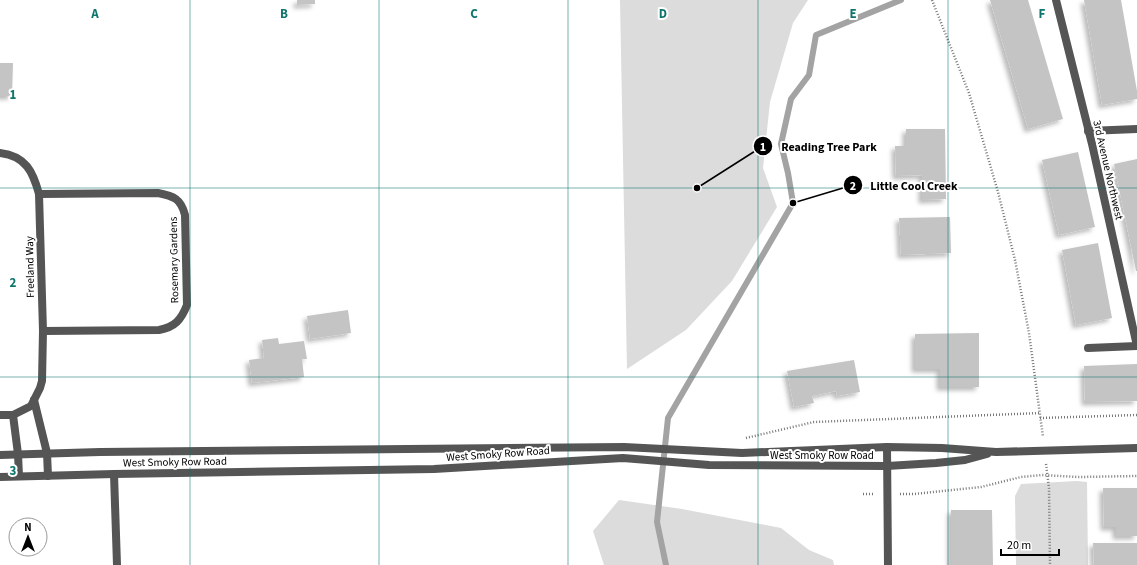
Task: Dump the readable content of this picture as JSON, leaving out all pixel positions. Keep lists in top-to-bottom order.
{
  "streets": {
    "street": [
      "3rd Avenue Northwest",
      "Rosemary Gardens",
      "Freeland Way",
      "West Smoky Row Road"
    ]
  },
  "crossings": [
    ["Rosemary Gardens", "Freeland Way"]
  ],
  "places": ["Reading Tree Park", "Little Cool Creek"],
  "scale_bar": "20 m",
  "north": "top",
  "grid": {
    "columns": [
      "A",
      "B",
      "C",
      "D",
      "E",
      "F"
    ],
    "rows": ["1", "2", "3"]
  }
}
